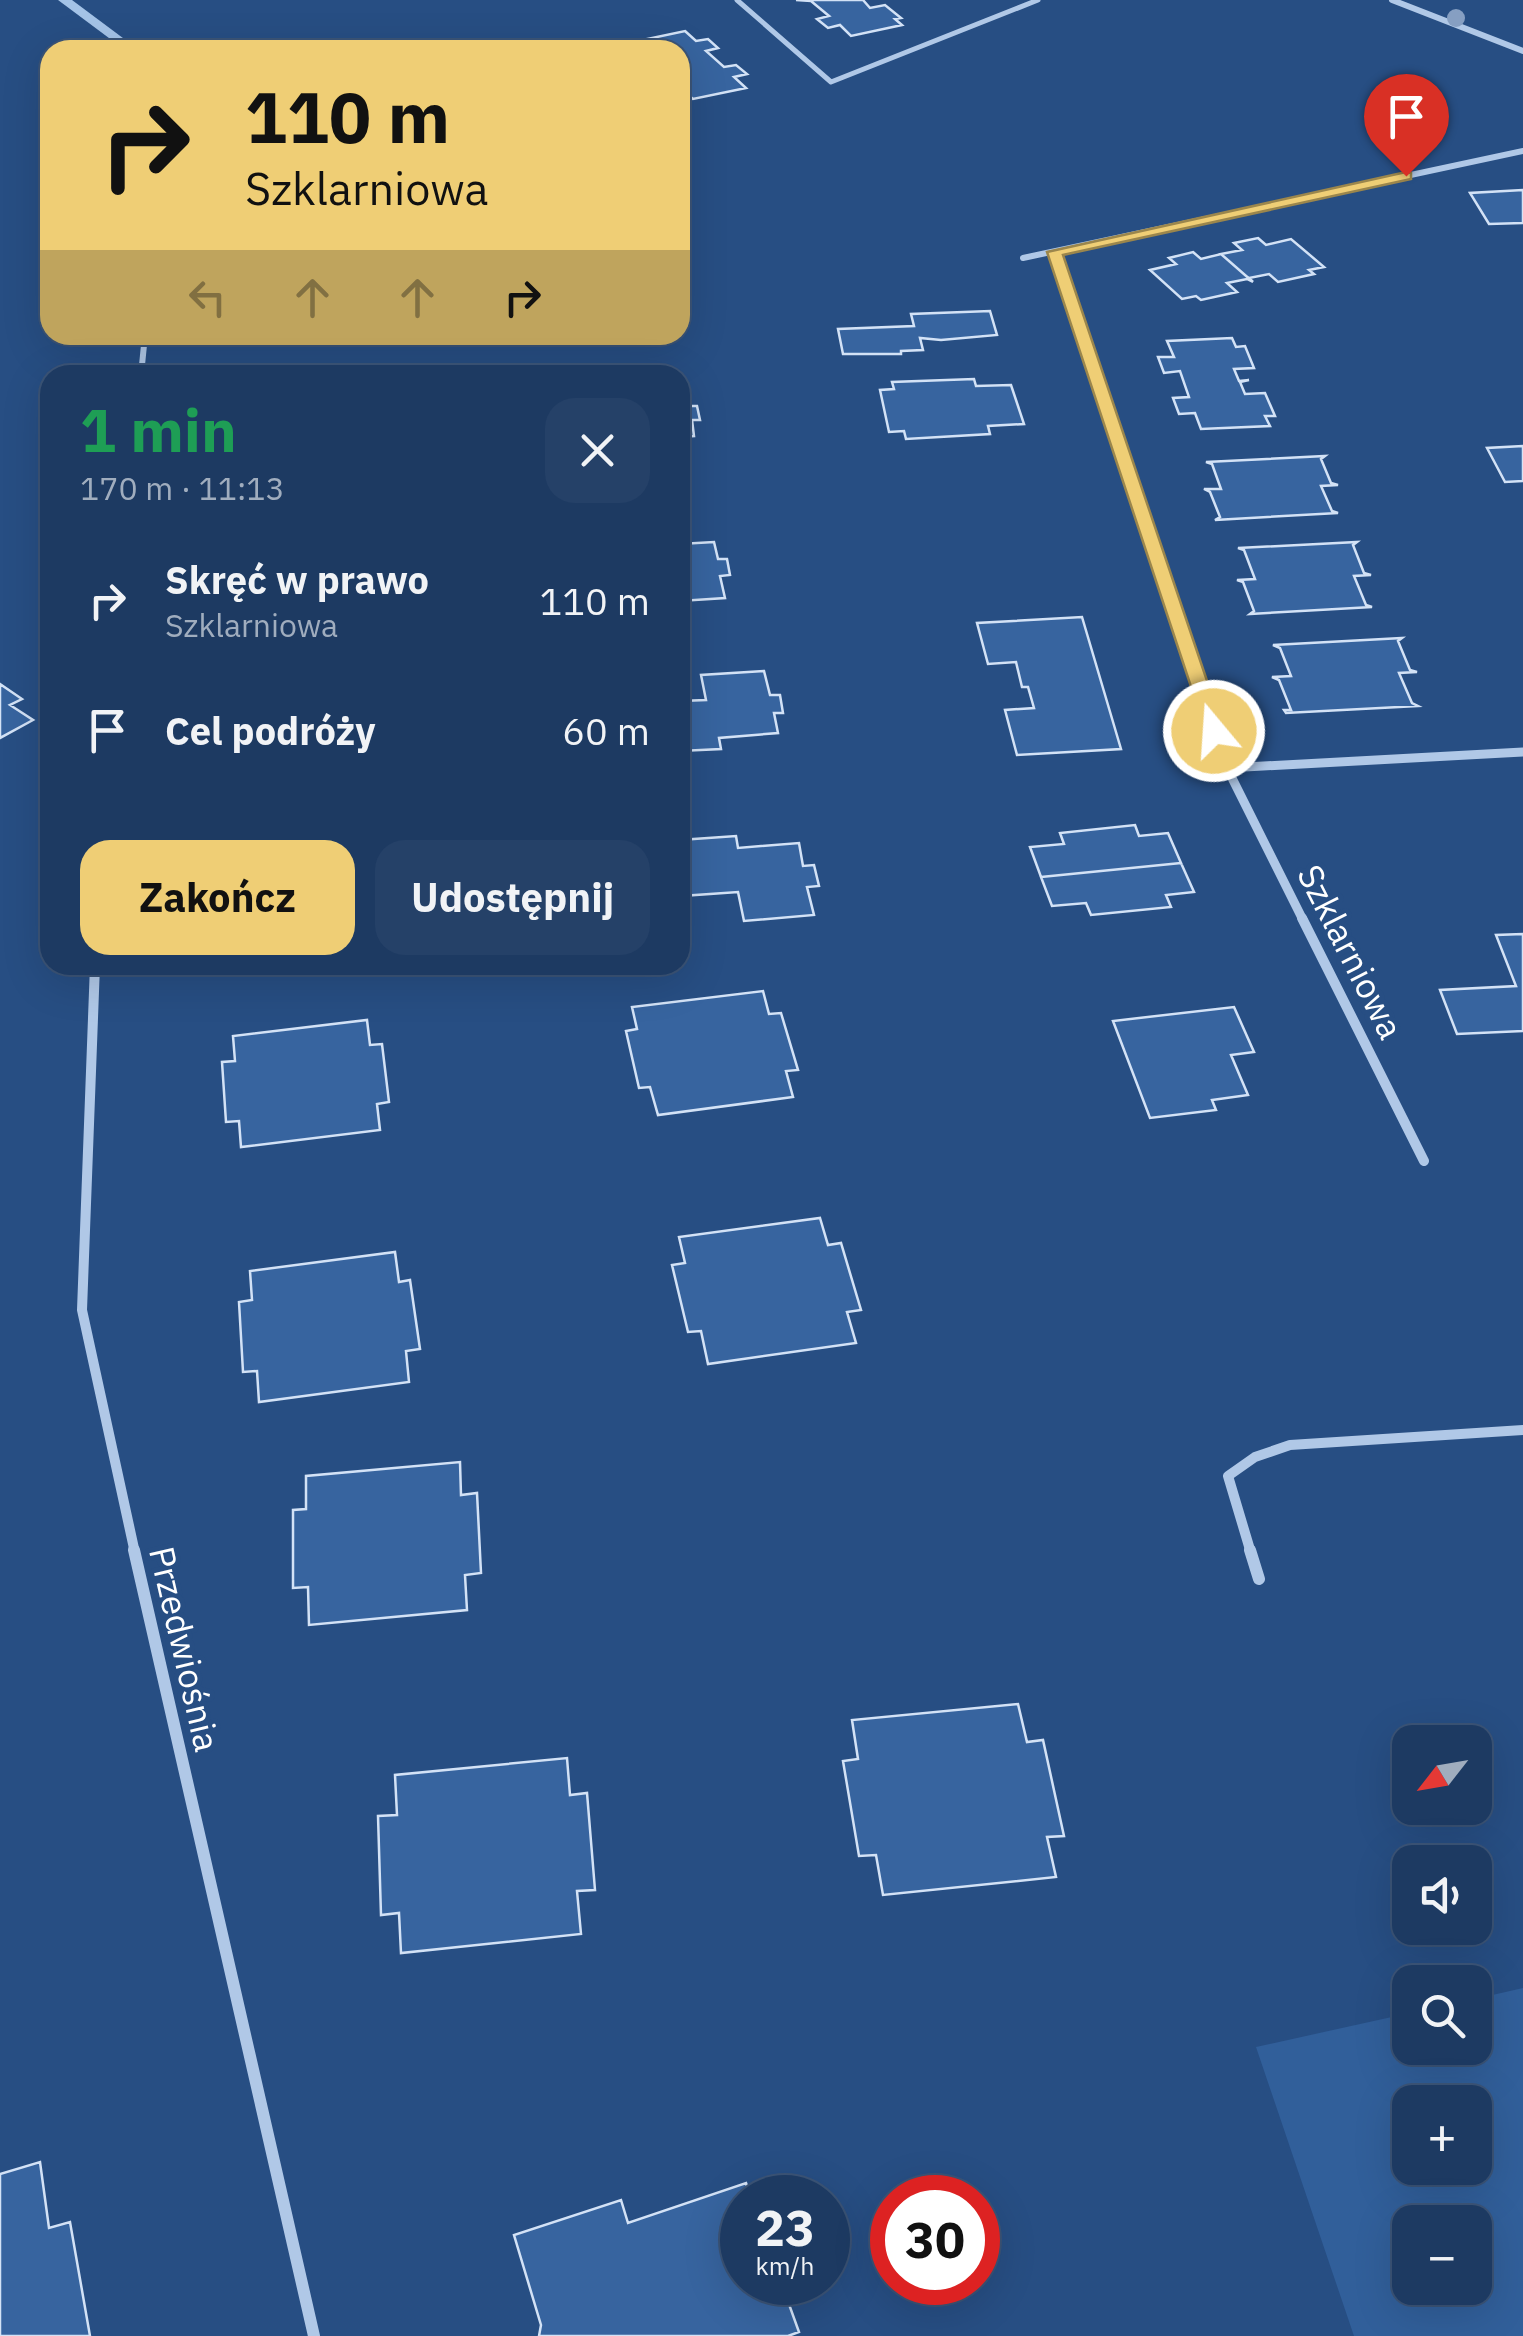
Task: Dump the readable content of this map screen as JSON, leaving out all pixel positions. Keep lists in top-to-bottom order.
{
  "streets": {
    "street": ["Szklarniowa", "Przedwiośnia"]
  },
  "north": "bottom left",
  "page": {
    "turn": ["110 m", "Szklarniowa"],
    "heading": ["1 min", "170 m · 11:13"],
    "list": [
      {
        "name": "Skręć w prawo",
        "note": "Szklarniowa",
        "value": "110 m"
      },
      {
        "name": "Cel podróży",
        "value": "60 m"
      }
    ],
    "buttons": ["Zakończ", "Udostępnij"],
    "map_buttons": ["+", "−"],
    "speed": "23 km/h",
    "limit": "30"
  }
}
